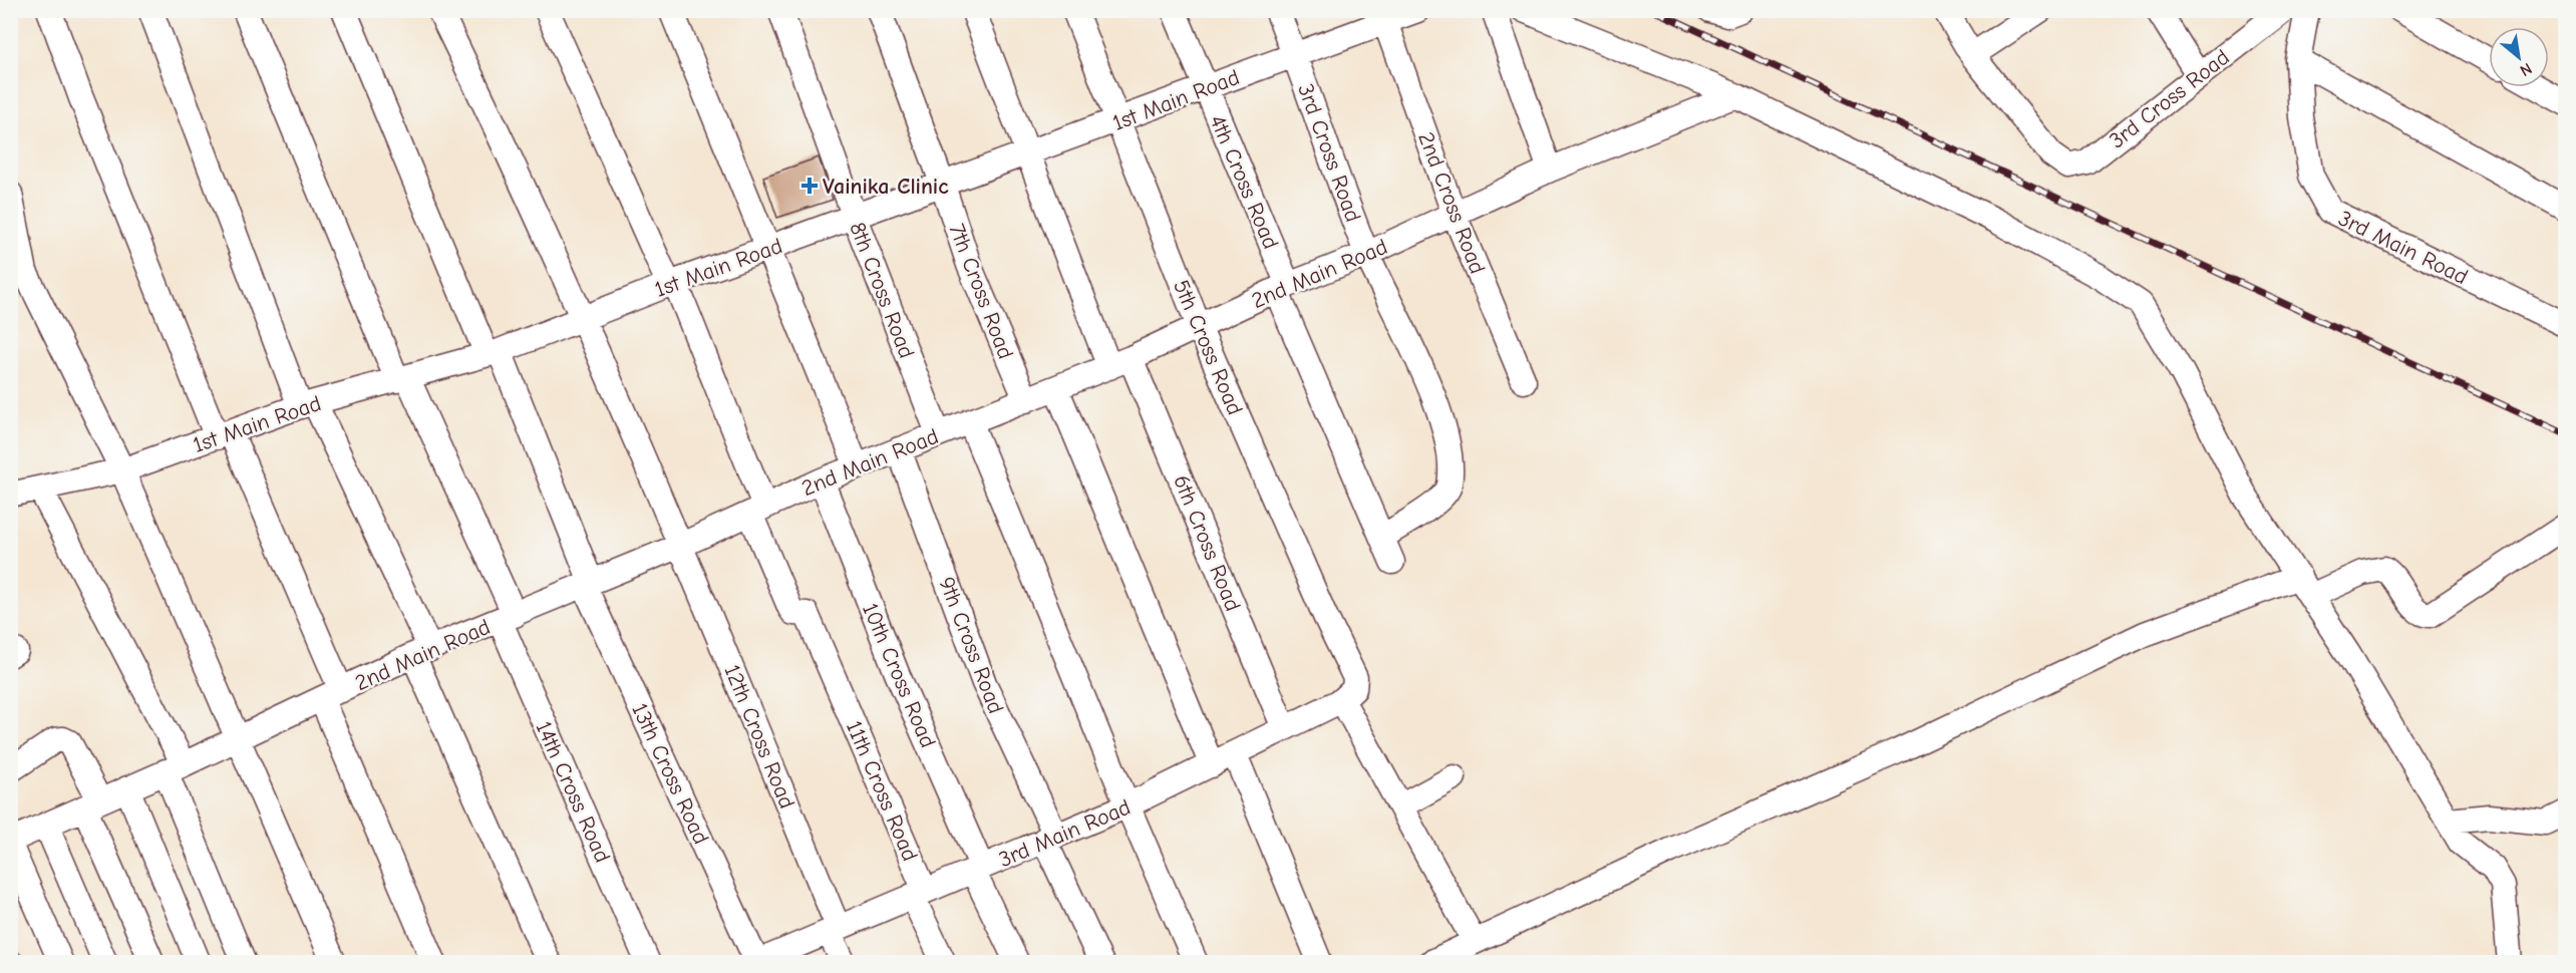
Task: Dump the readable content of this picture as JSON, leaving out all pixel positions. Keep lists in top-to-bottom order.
{
  "streets": {
    "street": [
      "3rd Cross Road",
      "1st Main Road",
      "4th Cross Road",
      "2nd Cross Road",
      "3rd Main Road",
      "2nd Main Road",
      "8th Cross Road",
      "7th Cross Road",
      "5th Cross Road",
      "6th Cross Road",
      "9th Cross Road",
      "10th Cross Road",
      "12th Cross Road",
      "13th Cross Road",
      "11th Cross Road",
      "14th Cross Road"
    ]
  },
  "crossings": [
    ["3rd Cross Road", "1st Main Road"],
    ["3rd Cross Road", "4th Cross Road"],
    ["3rd Cross Road", "2nd Main Road"],
    ["1st Main Road", "4th Cross Road"],
    ["1st Main Road", "2nd Cross Road"],
    ["1st Main Road", "8th Cross Road"],
    ["1st Main Road", "7th Cross Road"],
    ["1st Main Road", "5th Cross Road"],
    ["1st Main Road", "6th Cross Road"],
    ["1st Main Road", "12th Cross Road"],
    ["1st Main Road", "13th Cross Road"],
    ["1st Main Road", "11th Cross Road"],
    ["1st Main Road", "14th Cross Road"],
    ["4th Cross Road", "2nd Main Road"],
    ["2nd Cross Road", "2nd Main Road"],
    ["3rd Main Road", "5th Cross Road"],
    ["3rd Main Road", "6th Cross Road"],
    ["3rd Main Road", "9th Cross Road"],
    ["3rd Main Road", "10th Cross Road"],
    ["3rd Main Road", "12th Cross Road"],
    ["3rd Main Road", "13th Cross Road"],
    ["3rd Main Road", "11th Cross Road"],
    ["2nd Main Road", "8th Cross Road"],
    ["2nd Main Road", "7th Cross Road"],
    ["2nd Main Road", "5th Cross Road"],
    ["2nd Main Road", "6th Cross Road"],
    ["2nd Main Road", "9th Cross Road"],
    ["2nd Main Road", "10th Cross Road"],
    ["2nd Main Road", "12th Cross Road"],
    ["2nd Main Road", "13th Cross Road"],
    ["2nd Main Road", "11th Cross Road"],
    ["2nd Main Road", "14th Cross Road"]
  ],
  "places": {
    "health": ["Vainika Clinic"]
  },
  "north": "bottom right"
}
